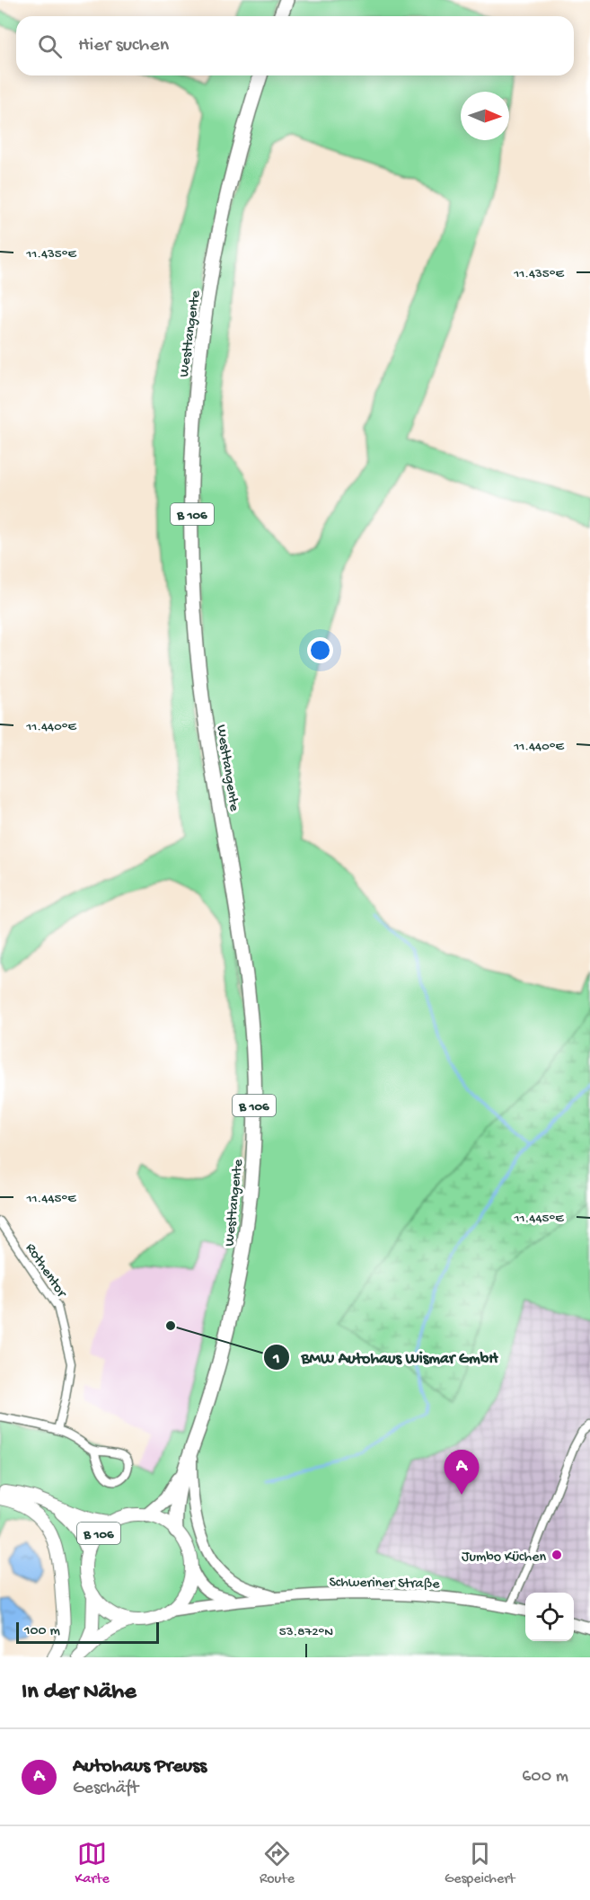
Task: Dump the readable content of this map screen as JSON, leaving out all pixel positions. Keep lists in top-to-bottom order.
{
  "streets": {
    "highway": ["Westtangente", "B 106"],
    "main road": ["Schweriner Straße"],
    "street": ["Rothentor"]
  },
  "crossings": [
    ["Westtangente", "B 106"],
    ["Westtangente", "Schweriner Straße"],
    ["B 106", "Schweriner Straße"]
  ],
  "places": ["BMW Autohaus Wismar GmbH", "Jumbo Küchen"],
  "scale_bar": "100 m",
  "north": "right",
  "page": {
    "search": "Hier suchen",
    "pins": "A",
    "scale": "100 m",
    "heading": "In der Nähe",
    "list": [
      {
        "mark": "A",
        "name": "Autohaus Preuss",
        "note": "Geschäft",
        "value": "600 m"
      }
    ],
    "nav": ["Karte", "Route", "Gespeichert"]
  },
  "coordinates": [
    "11.435°E",
    "11.440°E",
    "11.445°E",
    "53.872°N"
  ]
}
